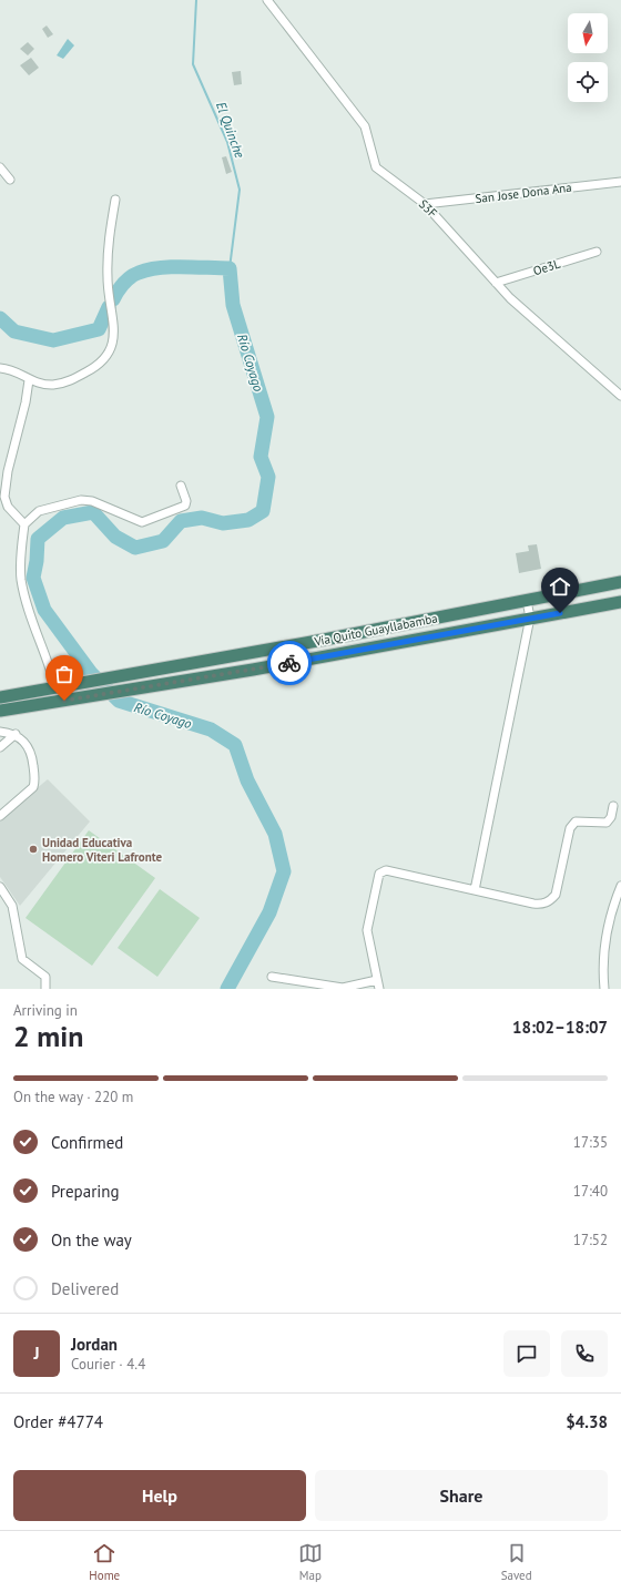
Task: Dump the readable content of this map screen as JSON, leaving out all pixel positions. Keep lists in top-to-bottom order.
{
  "streets": {
    "highway": ["Vía Quito Guayllabamba"],
    "street": ["San Jose Dona Ana", "S3F", "Oe3L"]
  },
  "crossings": [
    ["San Jose Dona Ana", "S3F"],
    ["S3F", "Oe3L"]
  ],
  "water": ["El Quinche", "Río Coyago"],
  "places": ["Unidad Educativa Homero Viteri Lafronte"],
  "north": "bottom",
  "page": {
    "heading": ["2 min", "Arriving in", "18:02–18:07"],
    "panel": [
      "Jordan",
      "Courier · 4.4",
      "Order #4774",
      "$4.38"
    ],
    "bar": "On the way · 220 m",
    "list": [
      ["Confirmed", "17:35"],
      ["Preparing", "17:40"],
      ["On the way", "17:52"],
      "Delivered"
    ],
    "round": "J",
    "buttons": ["Help", "Share"],
    "tabs": ["Home", "Map", "Saved"]
  }
}
